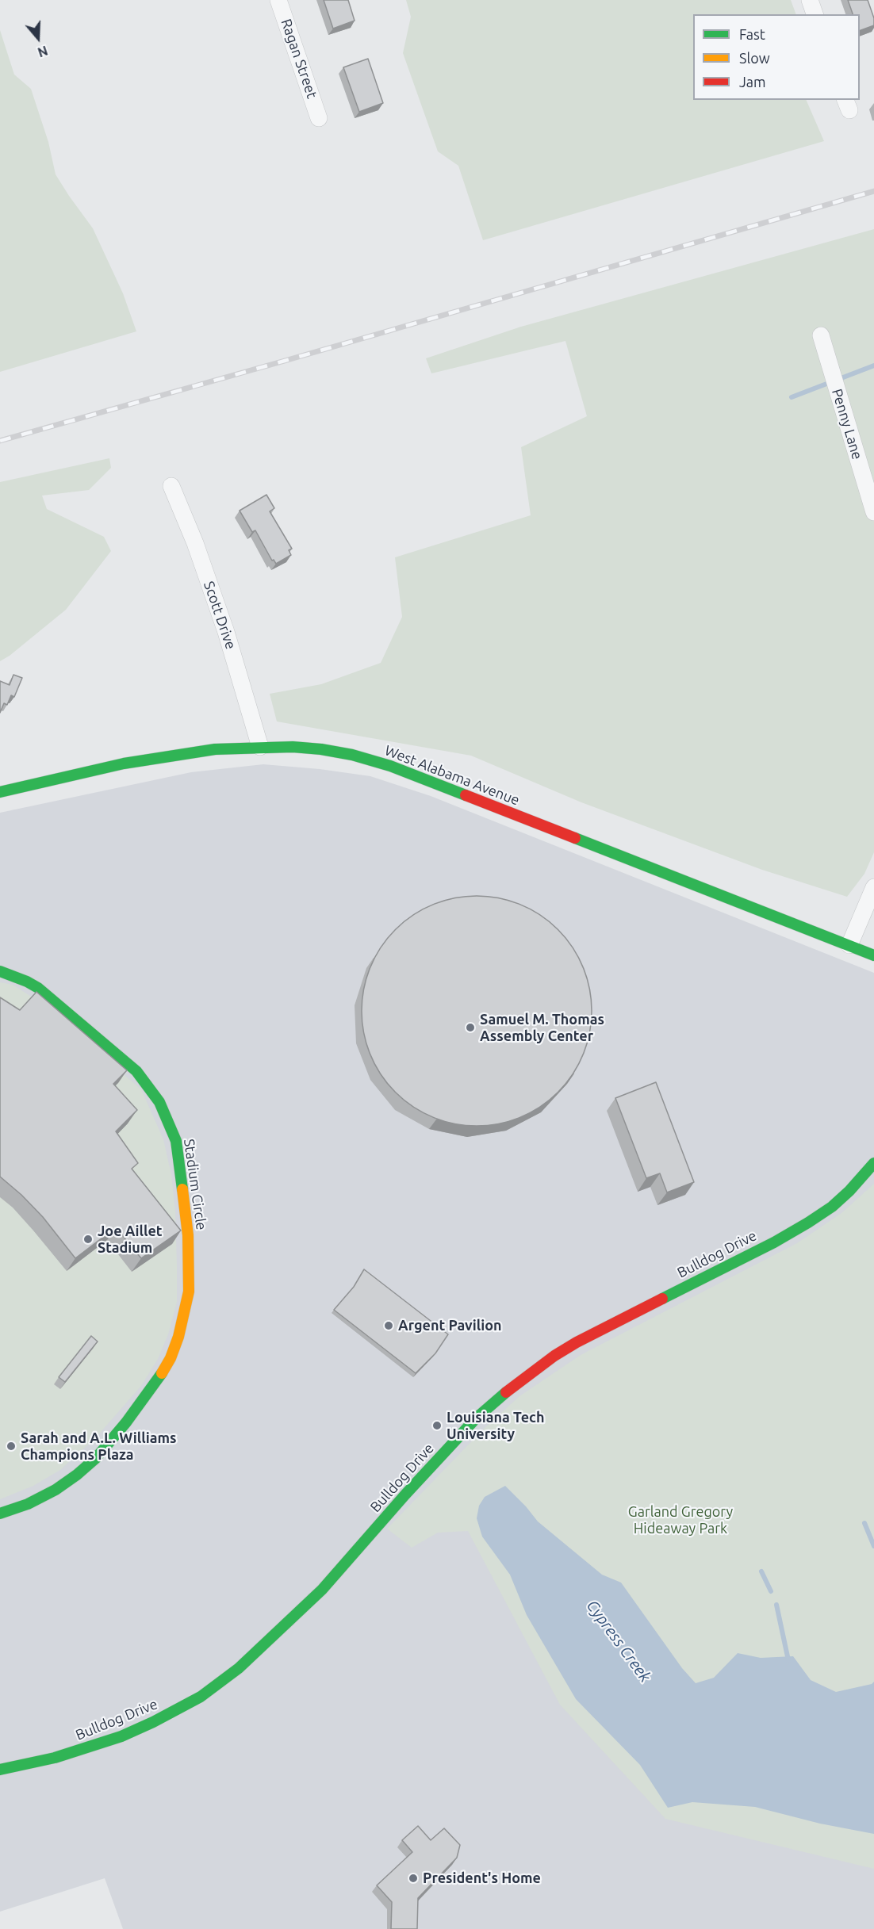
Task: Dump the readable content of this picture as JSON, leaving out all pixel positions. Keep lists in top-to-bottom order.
{
  "streets": {
    "street": [
      "Ragan Street",
      "Penny Lane",
      "Scott Drive",
      "West Alabama Avenue",
      "Stadium Circle",
      "Bulldog Drive"
    ]
  },
  "crossings": [
    ["Scott Drive", "West Alabama Avenue"]
  ],
  "water": ["Cypress Creek"],
  "parks": ["Garland Gregory Hideaway Park"],
  "places": [
    "Samuel M. Thomas Assembly Center",
    "Joe Aillet Stadium",
    "Argent Pavilion",
    "Louisiana Tech University",
    "Sarah and A.L. Williams Champions Plaza",
    "President's Home"
  ],
  "legend": ["Fast", "Slow", "Jam"],
  "north": "bottom"
}
